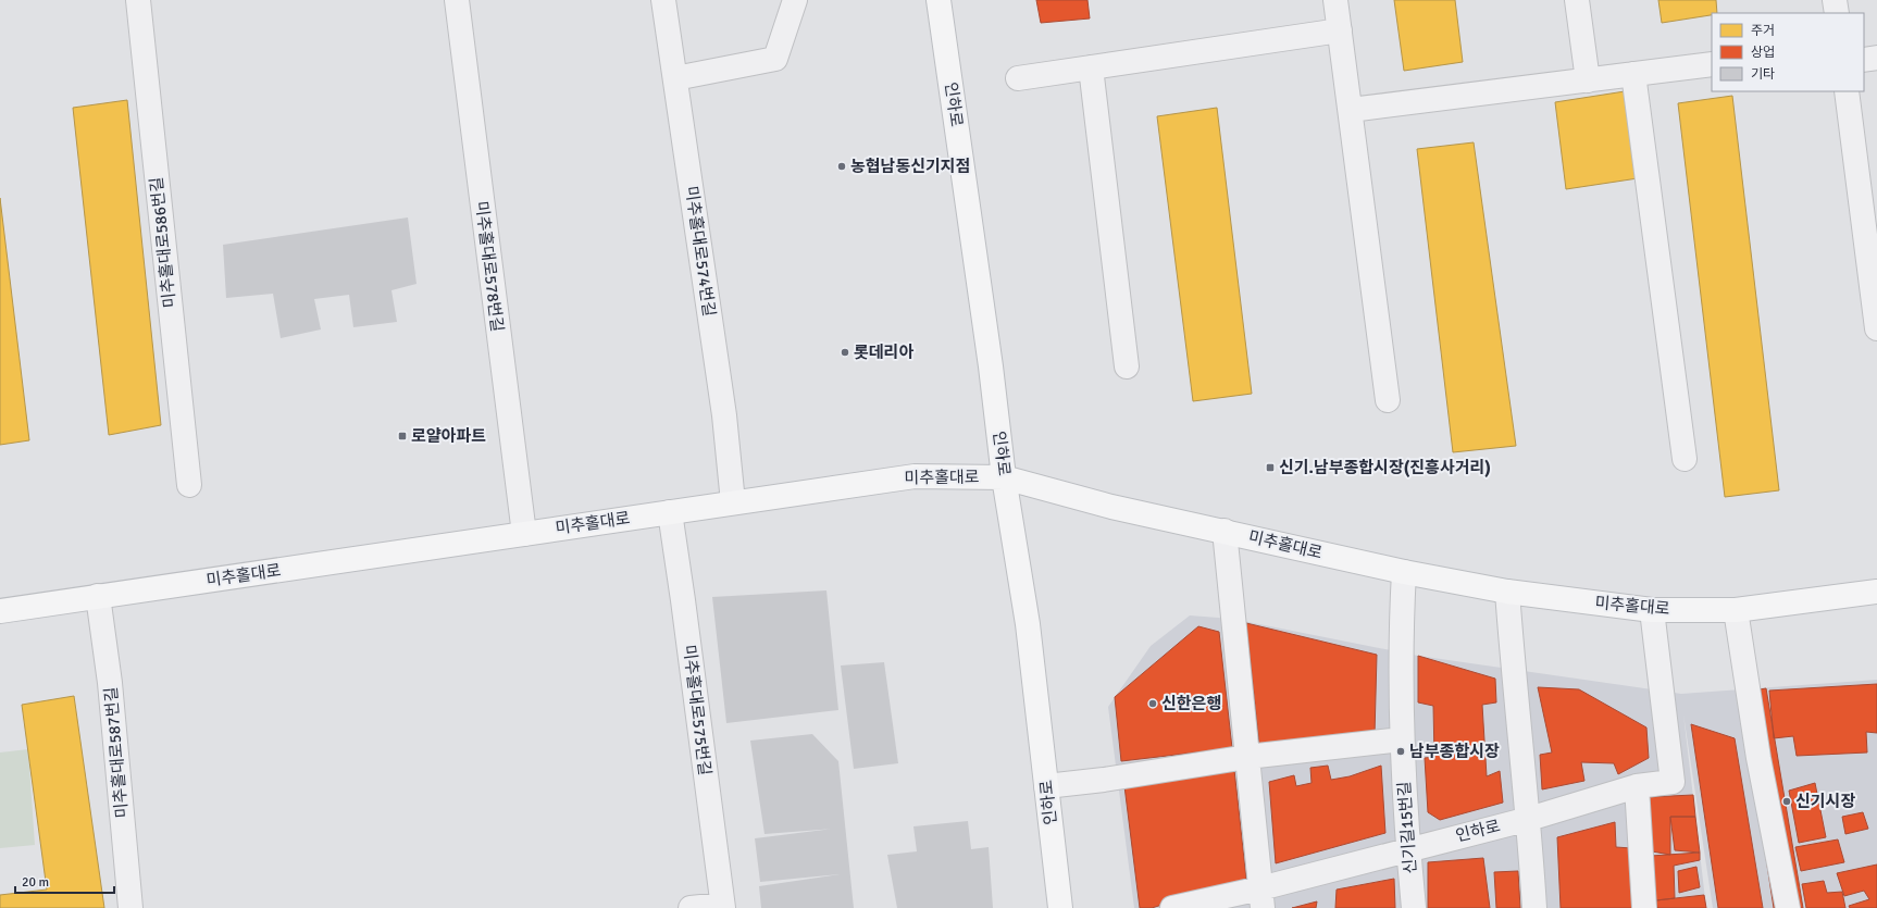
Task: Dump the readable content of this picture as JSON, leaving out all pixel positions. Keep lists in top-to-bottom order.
{
  "streets": {
    "main road": ["인하로", "미추홀대로"],
    "street": [
      "미추홀대로586번길",
      "미추홀대로574번길",
      "미추홀대로578번길",
      "미추홀대로575번길",
      "미추홀대로587번길",
      "신기길15번길"
    ]
  },
  "crossings": [
    ["인하로", "미추홀대로"],
    ["인하로", "신기길15번길"],
    ["미추홀대로574번길", "미추홀대로"],
    ["미추홀대로578번길", "미추홀대로"],
    ["미추홀대로", "미추홀대로575번길"],
    ["미추홀대로", "미추홀대로587번길"],
    ["미추홀대로", "신기길15번길"]
  ],
  "places": {
    "other": [
      "농협남동신기지점",
      "롯데리아",
      "신한은행",
      "남부종합시장",
      "신기시장"
    ],
    "transit": ["로얄아파트", "신기.남부종합시장(진흥사거리)"]
  },
  "legend": ["주거", "상업", "기타"],
  "scale_bar": "20 m"
}
